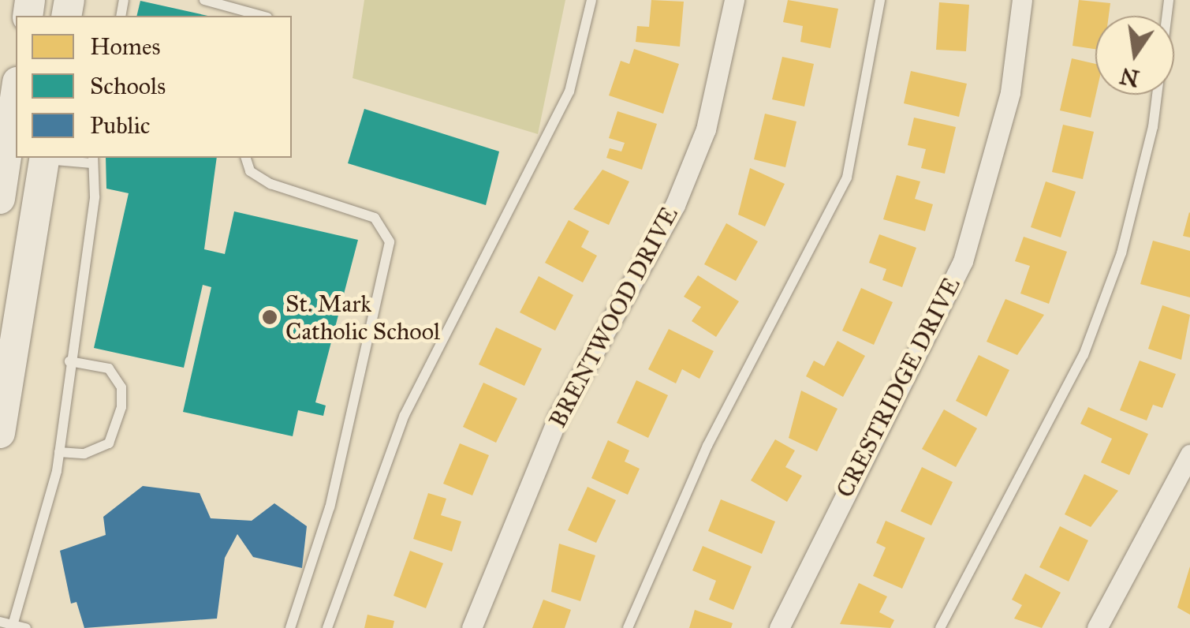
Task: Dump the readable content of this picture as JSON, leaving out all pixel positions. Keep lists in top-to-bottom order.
{
  "streets": {
    "street": ["BRENTWOOD DRIVE", "CRESTRIDGE DRIVE"]
  },
  "places": ["St. Mark Catholic School"],
  "legend": ["Homes", "Schools", "Public"],
  "north": "bottom"
}
